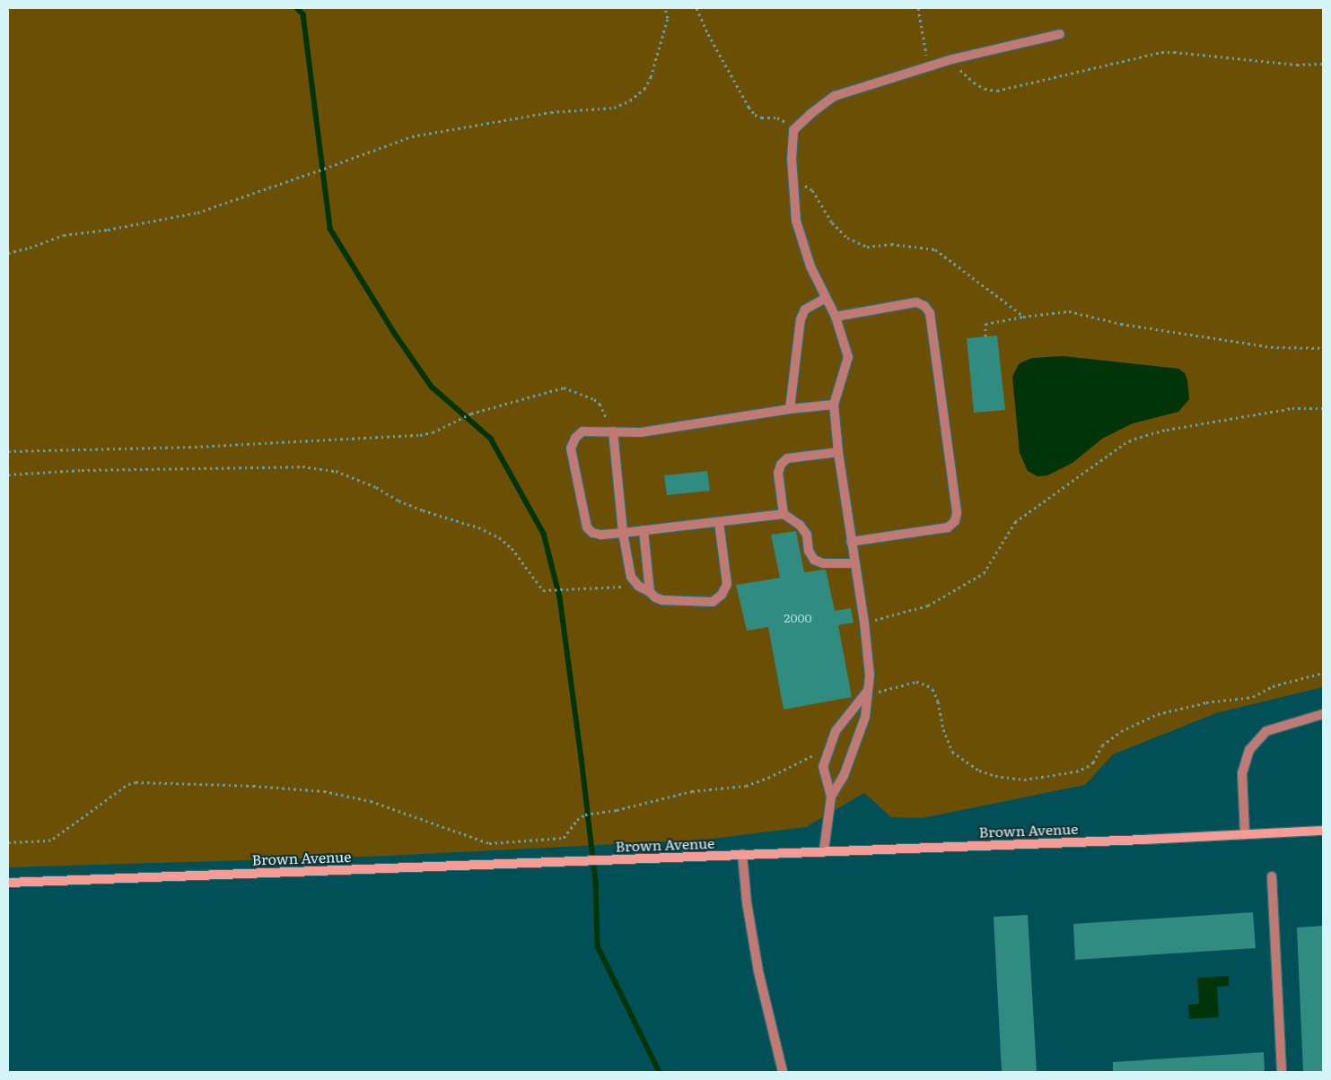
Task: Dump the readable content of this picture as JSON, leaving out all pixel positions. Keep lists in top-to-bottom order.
{
  "streets": {
    "street": ["Brown Avenue"]
  },
  "house_numbers": ["2000"]
}
